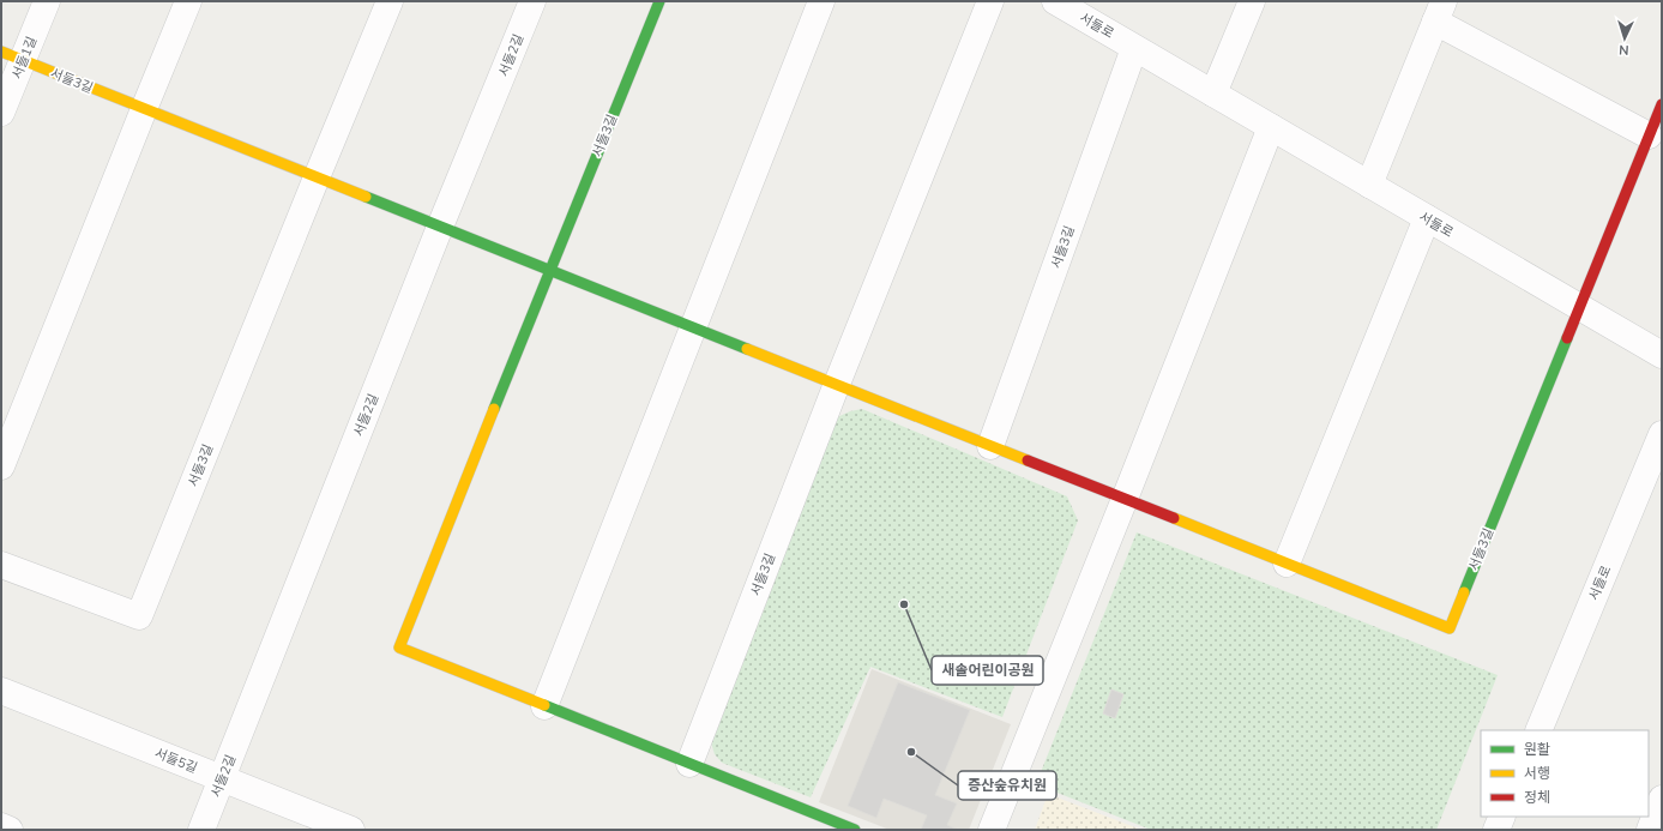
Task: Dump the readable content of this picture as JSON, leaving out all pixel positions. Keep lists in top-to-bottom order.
{
  "streets": {
    "street": [
      "서들로",
      "서들2길",
      "서들1길",
      "서들3길",
      "서들5길"
    ]
  },
  "crossings": [
    ["서들로", "서들3길"],
    ["서들2길", "서들3길"],
    ["서들2길", "서들5길"],
    ["서들1길", "서들3길"]
  ],
  "places": ["새솔어린이공원", "증산숲유치원"],
  "legend": ["원활", "서행", "정체"],
  "north": "bottom"
}
